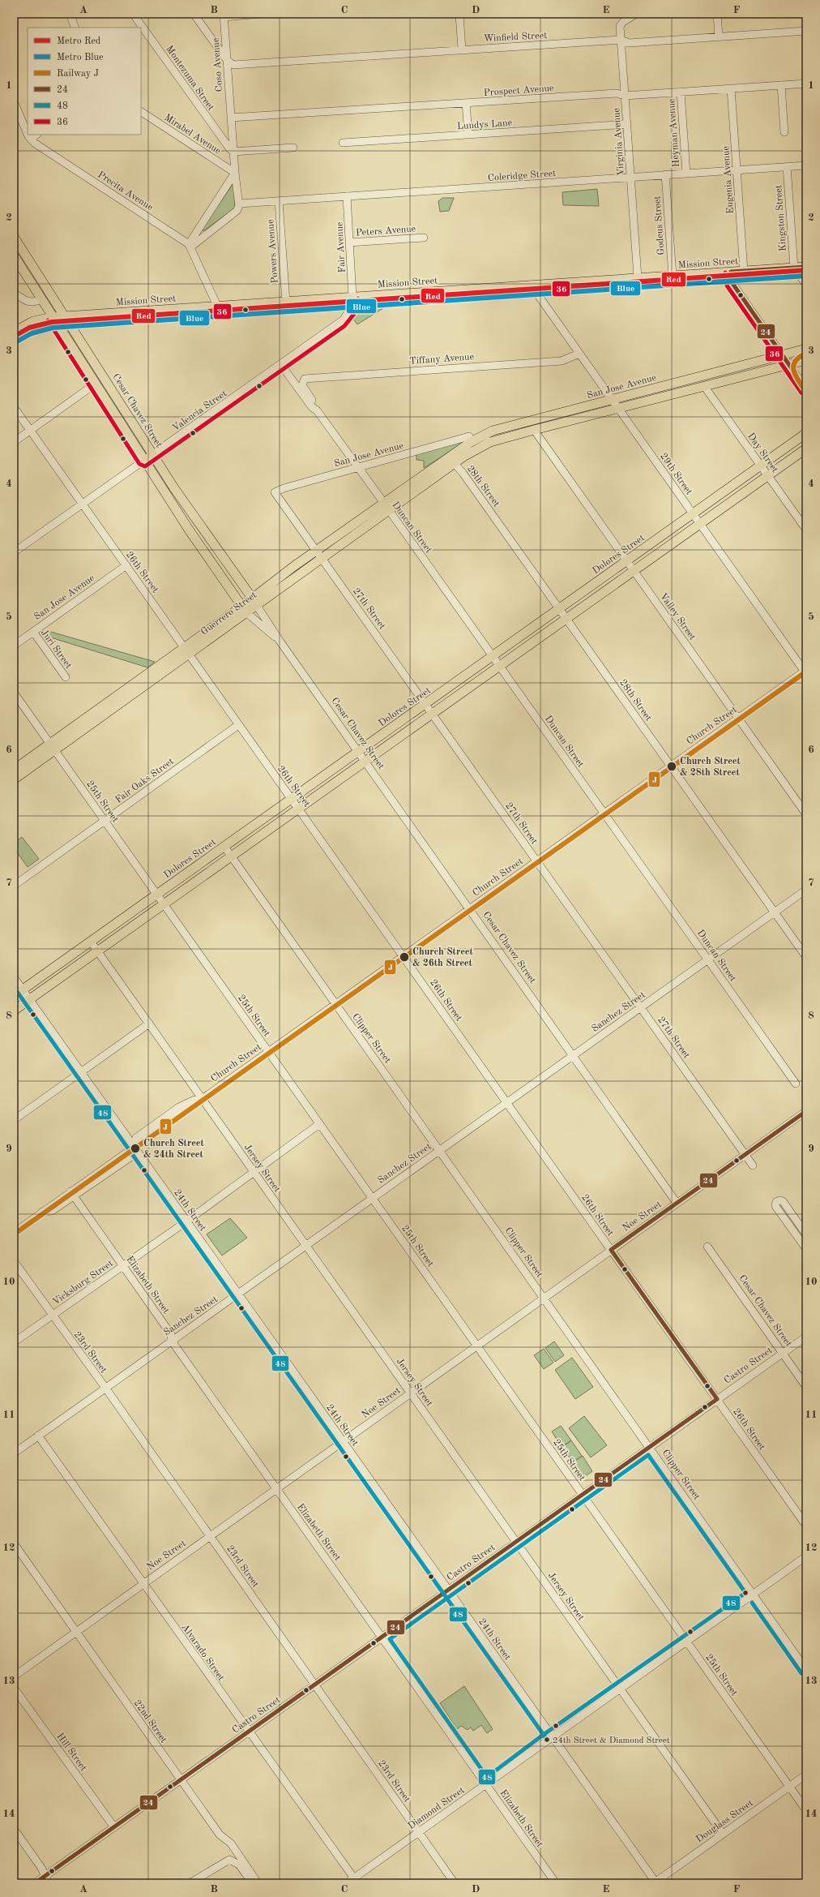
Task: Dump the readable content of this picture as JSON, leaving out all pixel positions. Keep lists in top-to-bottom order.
{
  "streets": {
    "main road": [
      "Mission Street",
      "San Jose Avenue",
      "Cesar Chavez Street",
      "Dolores Street",
      "Guerrero Street"
    ],
    "street": [
      "Winfield Street",
      "Coso Avenue",
      "Montezuma Street",
      "Prospect Avenue",
      "Lundys Lane",
      "Heyman Avenue",
      "Mirabel Avenue",
      "Virginia Avenue",
      "Coleridge Street",
      "Eugenia Avenue",
      "Precita Avenue",
      "Kingston Street",
      "Godeus Street",
      "Peters Avenue",
      "Fair Avenue",
      "Powers Avenue",
      "Tiffany Avenue",
      "Valencia Street",
      "Day Street",
      "29th Street",
      "28th Street",
      "Duncan Street",
      "26th Street",
      "27th Street",
      "Valley Street",
      "Juri Street",
      "Church Street",
      "Fair Oaks Street",
      "25th Street",
      "Sanchez Street",
      "Clipper Street",
      "Jersey Street",
      "24th Street",
      "Noe Street",
      "Vicksburg Street",
      "Elizabeth Street",
      "23rd Street",
      "Castro Street",
      "Alvarado Street",
      "22nd Street",
      "Hill Street",
      "Diamond Street",
      "Douglass Street"
    ]
  },
  "crossings": [
    ["Winfield Street", "Coso Avenue"],
    ["Winfield Street", "Virginia Avenue"],
    ["Coso Avenue", "Montezuma Street"],
    ["Coso Avenue", "Prospect Avenue"],
    ["Coso Avenue", "Mirabel Avenue"],
    ["Coso Avenue", "Coleridge Street"],
    ["Prospect Avenue", "Heyman Avenue"],
    ["Prospect Avenue", "Virginia Avenue"],
    ["Prospect Avenue", "Eugenia Avenue"],
    ["Lundys Lane", "Virginia Avenue"],
    ["Heyman Avenue", "Coleridge Street"],
    ["Virginia Avenue", "Coleridge Street"],
    ["Virginia Avenue", "Mission Street"],
    ["Coleridge Street", "Eugenia Avenue"],
    ["Coleridge Street", "Kingston Street"],
    ["Coleridge Street", "Godeus Street"],
    ["Coleridge Street", "Fair Avenue"],
    ["Coleridge Street", "Powers Avenue"],
    ["Eugenia Avenue", "Mission Street"],
    ["Kingston Street", "Mission Street"],
    ["Godeus Street", "Mission Street"],
    ["Peters Avenue", "Fair Avenue"],
    ["Fair Avenue", "Mission Street"],
    ["Fair Avenue", "Valencia Street"],
    ["Powers Avenue", "Mission Street"],
    ["Mission Street", "Cesar Chavez Street"],
    ["Mission Street", "Valencia Street"],
    ["Mission Street", "29th Street"],
    ["Tiffany Avenue", "29th Street"],
    ["Tiffany Avenue", "Duncan Street"],
    ["San Jose Avenue", "Day Street"],
    ["San Jose Avenue", "29th Street"],
    ["San Jose Avenue", "28th Street"],
    ["San Jose Avenue", "Duncan Street"],
    ["San Jose Avenue", "26th Street"],
    ["San Jose Avenue", "27th Street"],
    ["San Jose Avenue", "Guerrero Street"],
    ["San Jose Avenue", "Valley Street"],
    ["San Jose Avenue", "Juri Street"],
    ["Cesar Chavez Street", "Valencia Street"],
    ["Cesar Chavez Street", "Dolores Street"],
    ["Cesar Chavez Street", "Guerrero Street"],
    ["Cesar Chavez Street", "Church Street"],
    ["Cesar Chavez Street", "Sanchez Street"],
    ["Cesar Chavez Street", "Noe Street"],
    ["Cesar Chavez Street", "Castro Street"],
    ["Valencia Street", "Duncan Street"],
    ["Valencia Street", "26th Street"],
    ["Day Street", "Dolores Street"],
    ["29th Street", "Dolores Street"],
    ["29th Street", "Church Street"],
    ["28th Street", "Dolores Street"],
    ["28th Street", "Guerrero Street"],
    ["28th Street", "Church Street"],
    ["28th Street", "Sanchez Street"],
    ["Duncan Street", "Dolores Street"],
    ["Duncan Street", "Guerrero Street"],
    ["Duncan Street", "Church Street"],
    ["Duncan Street", "Sanchez Street"],
    ["Dolores Street", "26th Street"],
    ["Dolores Street", "27th Street"],
    ["Dolores Street", "Valley Street"],
    ["Dolores Street", "25th Street"],
    ["Dolores Street", "Clipper Street"],
    ["Dolores Street", "Jersey Street"],
    ["Dolores Street", "24th Street"],
    ["26th Street", "Guerrero Street"],
    ["26th Street", "Church Street"],
    ["26th Street", "Fair Oaks Street"],
    ["26th Street", "Sanchez Street"],
    ["26th Street", "Noe Street"],
    ["26th Street", "Castro Street"],
    ["27th Street", "Guerrero Street"],
    ["27th Street", "Church Street"],
    ["27th Street", "Sanchez Street"],
    ["27th Street", "Noe Street"],
    ["Guerrero Street", "25th Street"],
    ["Valley Street", "Church Street"],
    ["Church Street", "25th Street"],
    ["Church Street", "Clipper Street"],
    ["Church Street", "Jersey Street"],
    ["Church Street", "24th Street"],
    ["Church Street", "Elizabeth Street"],
    ["Fair Oaks Street", "25th Street"],
    ["25th Street", "Sanchez Street"],
    ["25th Street", "Noe Street"],
    ["25th Street", "Vicksburg Street"],
    ["25th Street", "Castro Street"],
    ["25th Street", "Diamond Street"],
    ["25th Street", "Douglass Street"],
    ["Sanchez Street", "Clipper Street"],
    ["Sanchez Street", "Jersey Street"],
    ["Sanchez Street", "24th Street"],
    ["Sanchez Street", "Elizabeth Street"],
    ["Sanchez Street", "23rd Street"],
    ["Sanchez Street", "Alvarado Street"],
    ["Clipper Street", "Noe Street"],
    ["Clipper Street", "Castro Street"],
    ["Clipper Street", "Diamond Street"],
    ["Jersey Street", "Noe Street"],
    ["Jersey Street", "Vicksburg Street"],
    ["Jersey Street", "Castro Street"],
    ["Jersey Street", "Diamond Street"],
    ["Jersey Street", "Douglass Street"],
    ["24th Street", "Noe Street"],
    ["24th Street", "Vicksburg Street"],
    ["24th Street", "Castro Street"],
    ["24th Street", "Diamond Street"],
    ["24th Street", "Douglass Street"],
    ["Noe Street", "Elizabeth Street"],
    ["Noe Street", "23rd Street"],
    ["Noe Street", "Alvarado Street"],
    ["Noe Street", "22nd Street"],
    ["Vicksburg Street", "Elizabeth Street"],
    ["Vicksburg Street", "23rd Street"],
    ["Elizabeth Street", "Castro Street"],
    ["Elizabeth Street", "Diamond Street"],
    ["23rd Street", "Castro Street"],
    ["23rd Street", "Diamond Street"],
    ["Castro Street", "Alvarado Street"],
    ["Castro Street", "22nd Street"],
    ["Castro Street", "Hill Street"],
    ["Alvarado Street", "Diamond Street"]
  ],
  "places": [
    "Church Street & 28th Street",
    "Church Street & 26th Street",
    "Church Street & 24th Street",
    "24th Street & Diamond Street"
  ],
  "lines": [
    "transit line 24",
    "metro line Red",
    "transit line 36",
    "metro line Blue",
    "rail line J",
    "transit line 48"
  ],
  "legend": [
    "Metro Red",
    "Metro Blue",
    "Railway J",
    "24",
    "48",
    "36"
  ],
  "grid": {
    "columns": [
      "A",
      "B",
      "C",
      "D",
      "E",
      "F"
    ],
    "rows": [
      "1",
      "2",
      "3",
      "4",
      "5",
      "6",
      "7",
      "8",
      "9",
      "10",
      "11",
      "12",
      "13",
      "14"
    ]
  }
}
